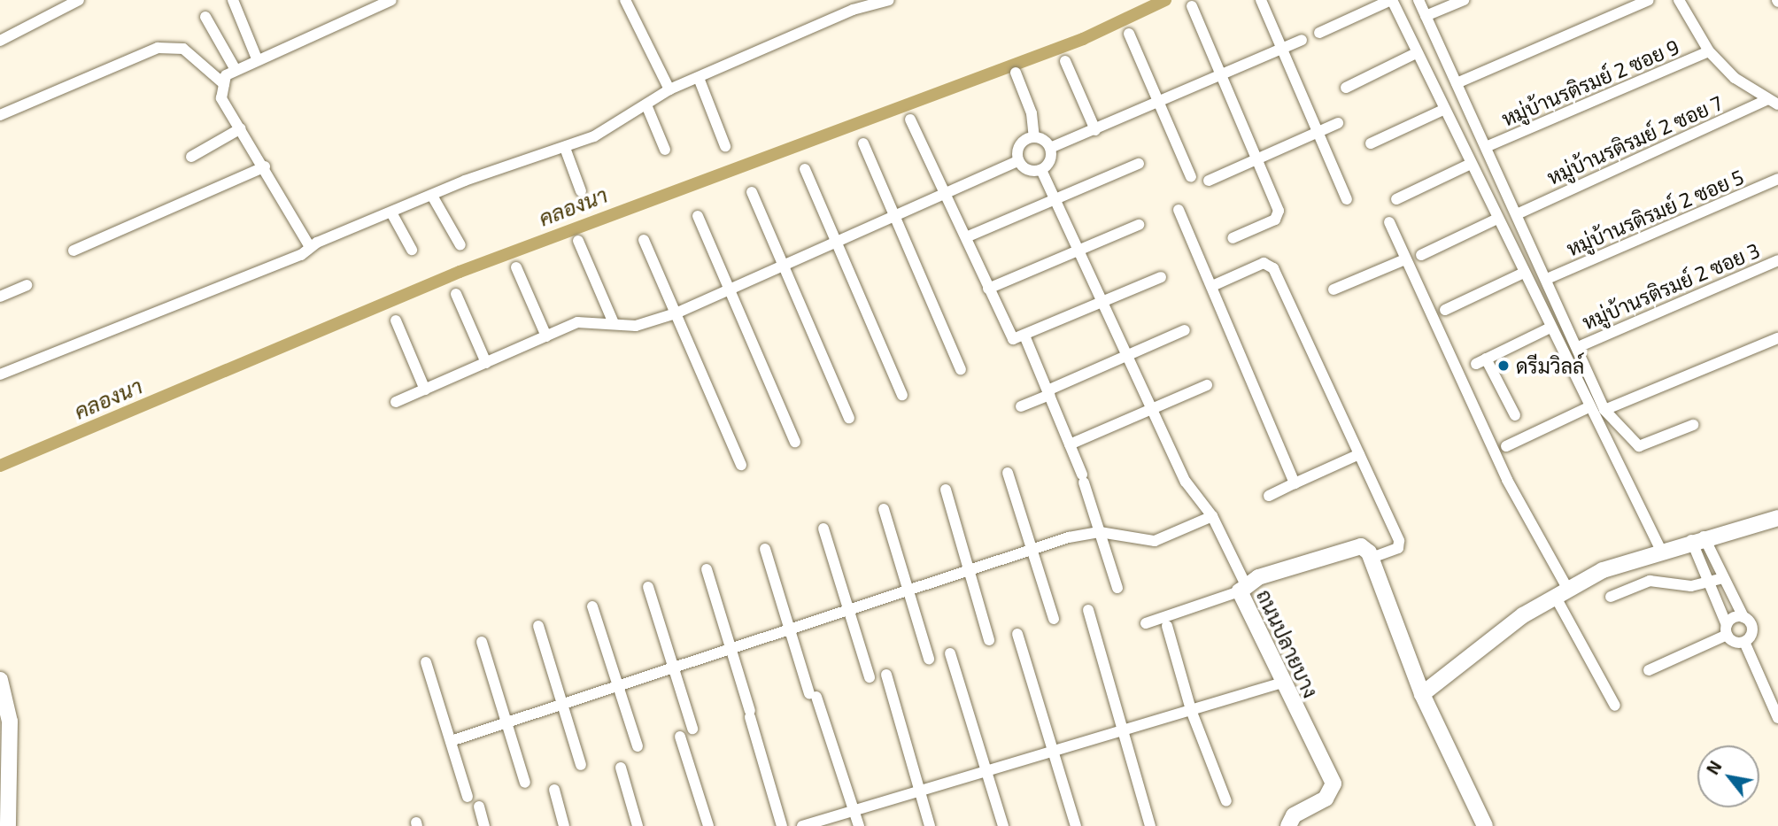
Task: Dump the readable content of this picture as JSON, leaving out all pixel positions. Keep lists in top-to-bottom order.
{
  "streets": {
    "street": [
      "หมู่บ้านรติรมย์ 2 ซอย 9",
      "หมู่บ้านรติรมย์ 2 ซอย 7",
      "หมู่บ้านรติรมย์ 2 ซอย 5",
      "หมู่บ้านรติรมย์ 2 ซอย 3",
      "ถนนปลายบาง"
    ]
  },
  "water": ["คลองนา"],
  "places": ["ดรีมวิลล์"],
  "north": "top left"
}
